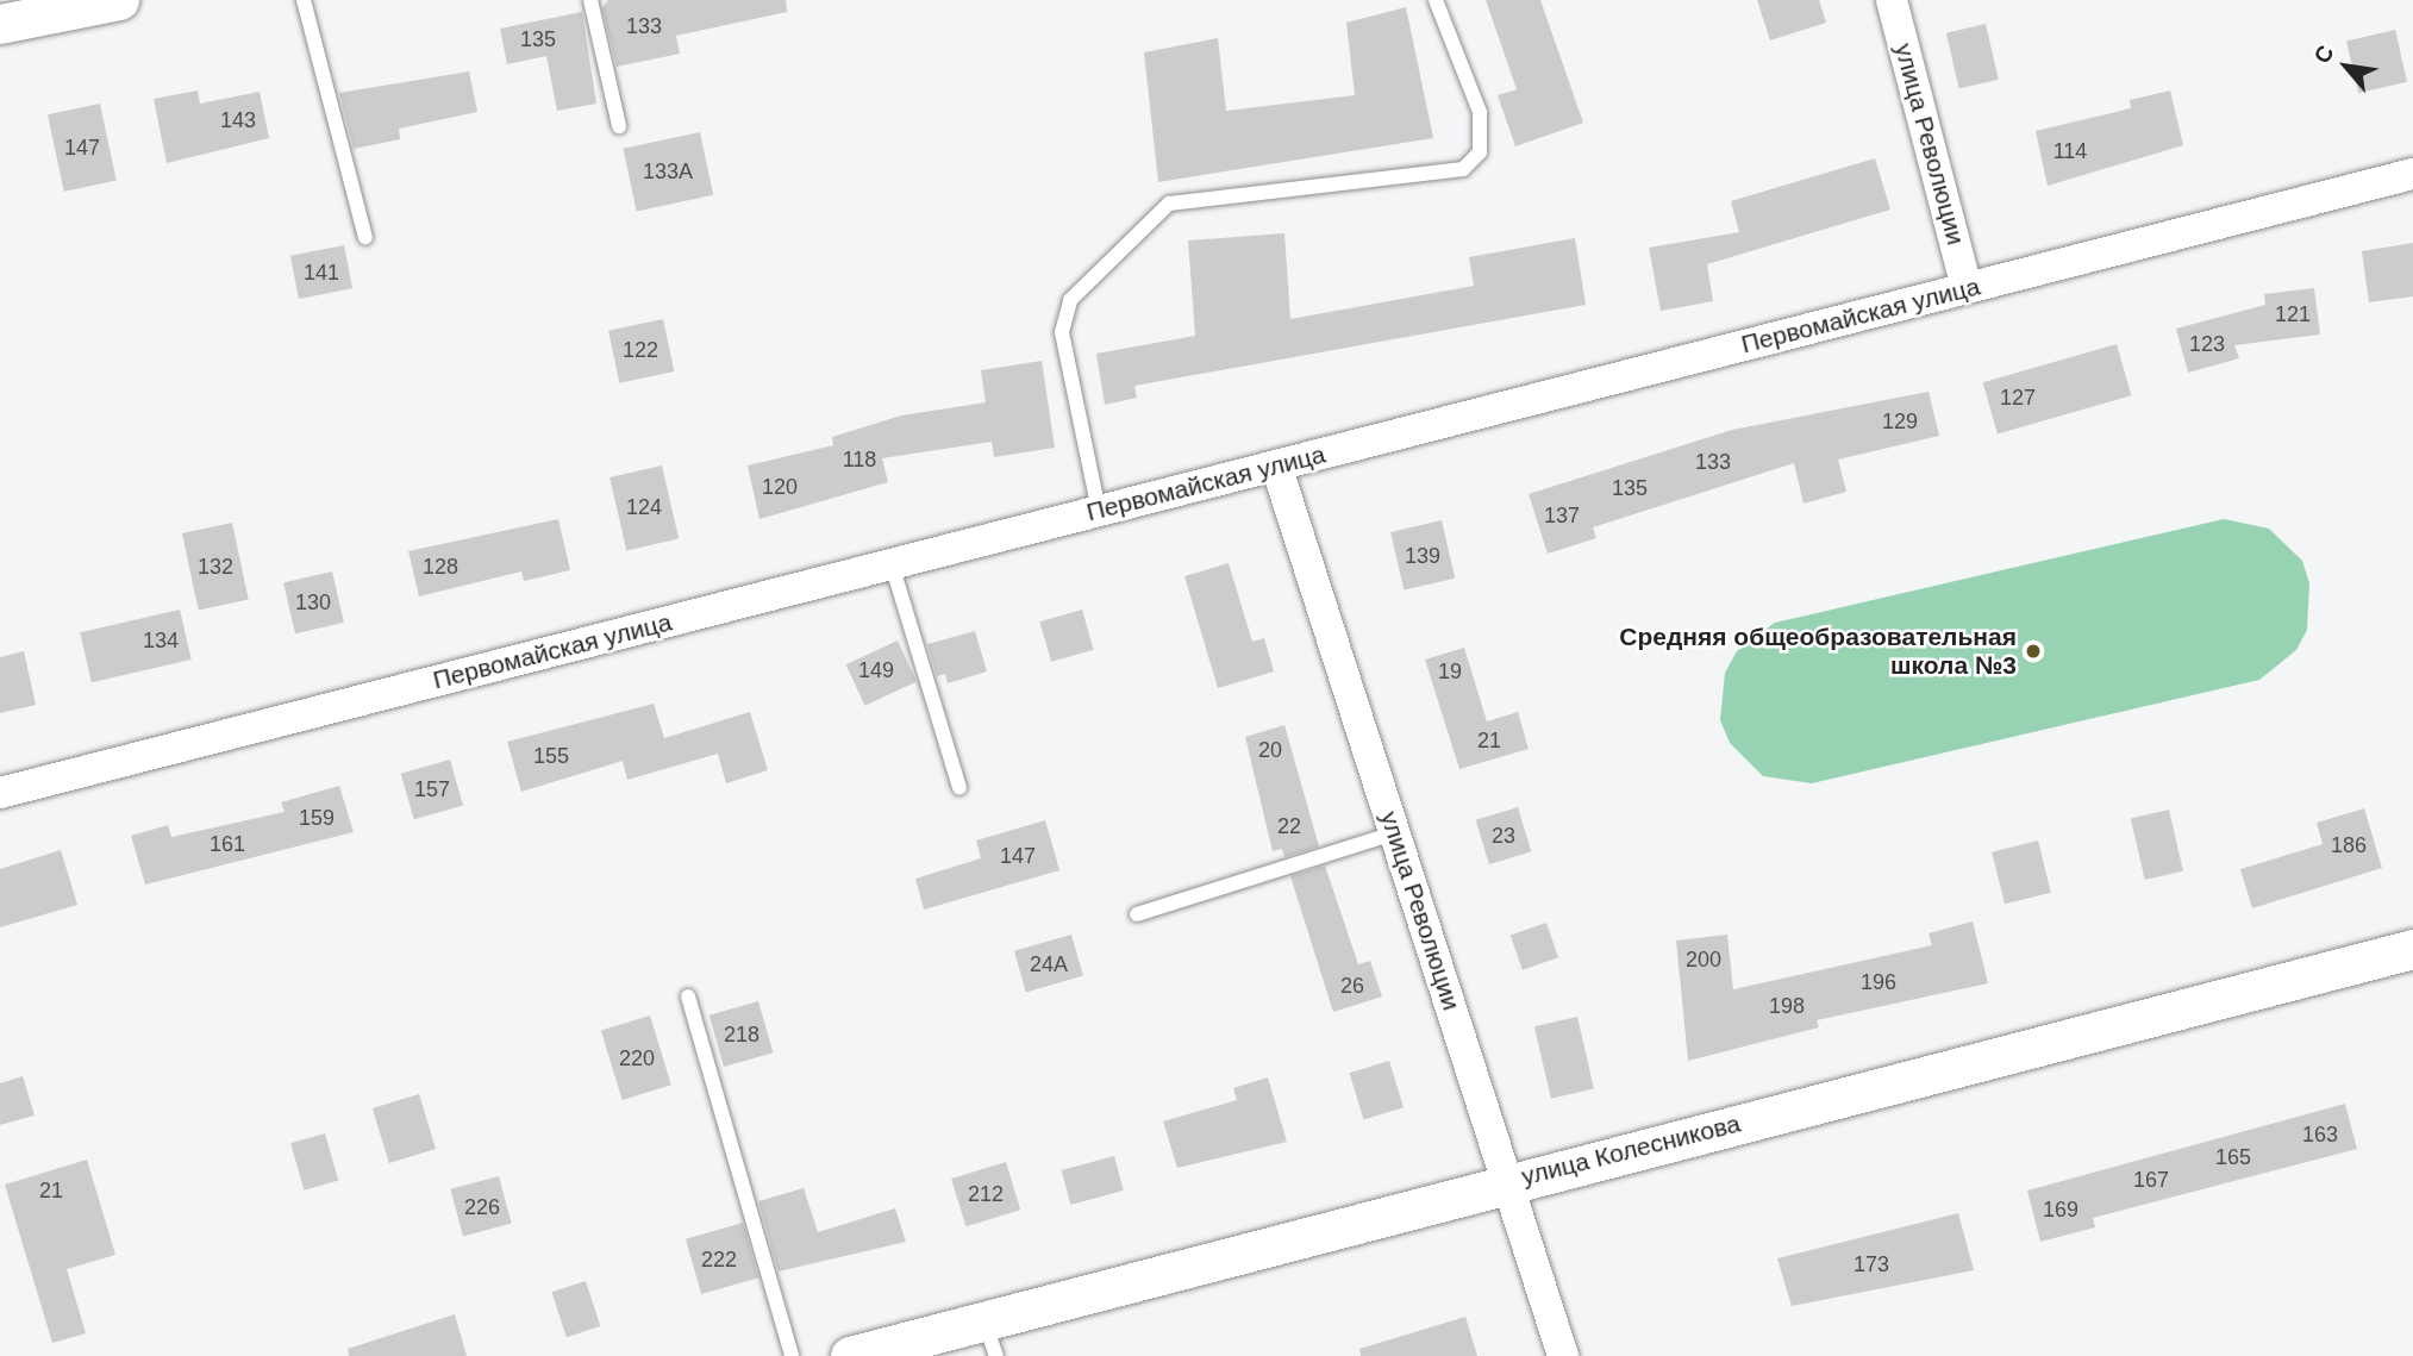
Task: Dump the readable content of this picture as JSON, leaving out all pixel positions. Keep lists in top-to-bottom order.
{
  "streets": {
    "street": ["улица Революции", "Первомайская улица", "улица Колесникова"]
  },
  "crossings": [
    ["улица Революции", "Первомайская улица"],
    ["улица Революции", "улица Колесникова"]
  ],
  "places": ["Средняя общеобразовательная школа №3"],
  "house_numbers": [
    "133",
    "135",
    "143",
    "147",
    "114",
    "133А",
    "141",
    "121",
    "123",
    "122",
    "127",
    "129",
    "118",
    "133",
    "120",
    "135",
    "124",
    "137",
    "139",
    "132",
    "128",
    "130",
    "134",
    "149",
    "19",
    "21",
    "20",
    "155",
    "157",
    "159",
    "22",
    "23",
    "161",
    "186",
    "147",
    "200",
    "24А",
    "196",
    "26",
    "198",
    "218",
    "220",
    "163",
    "165",
    "167",
    "21",
    "212",
    "226",
    "169",
    "222",
    "173"
  ],
  "north": "top left"
}
